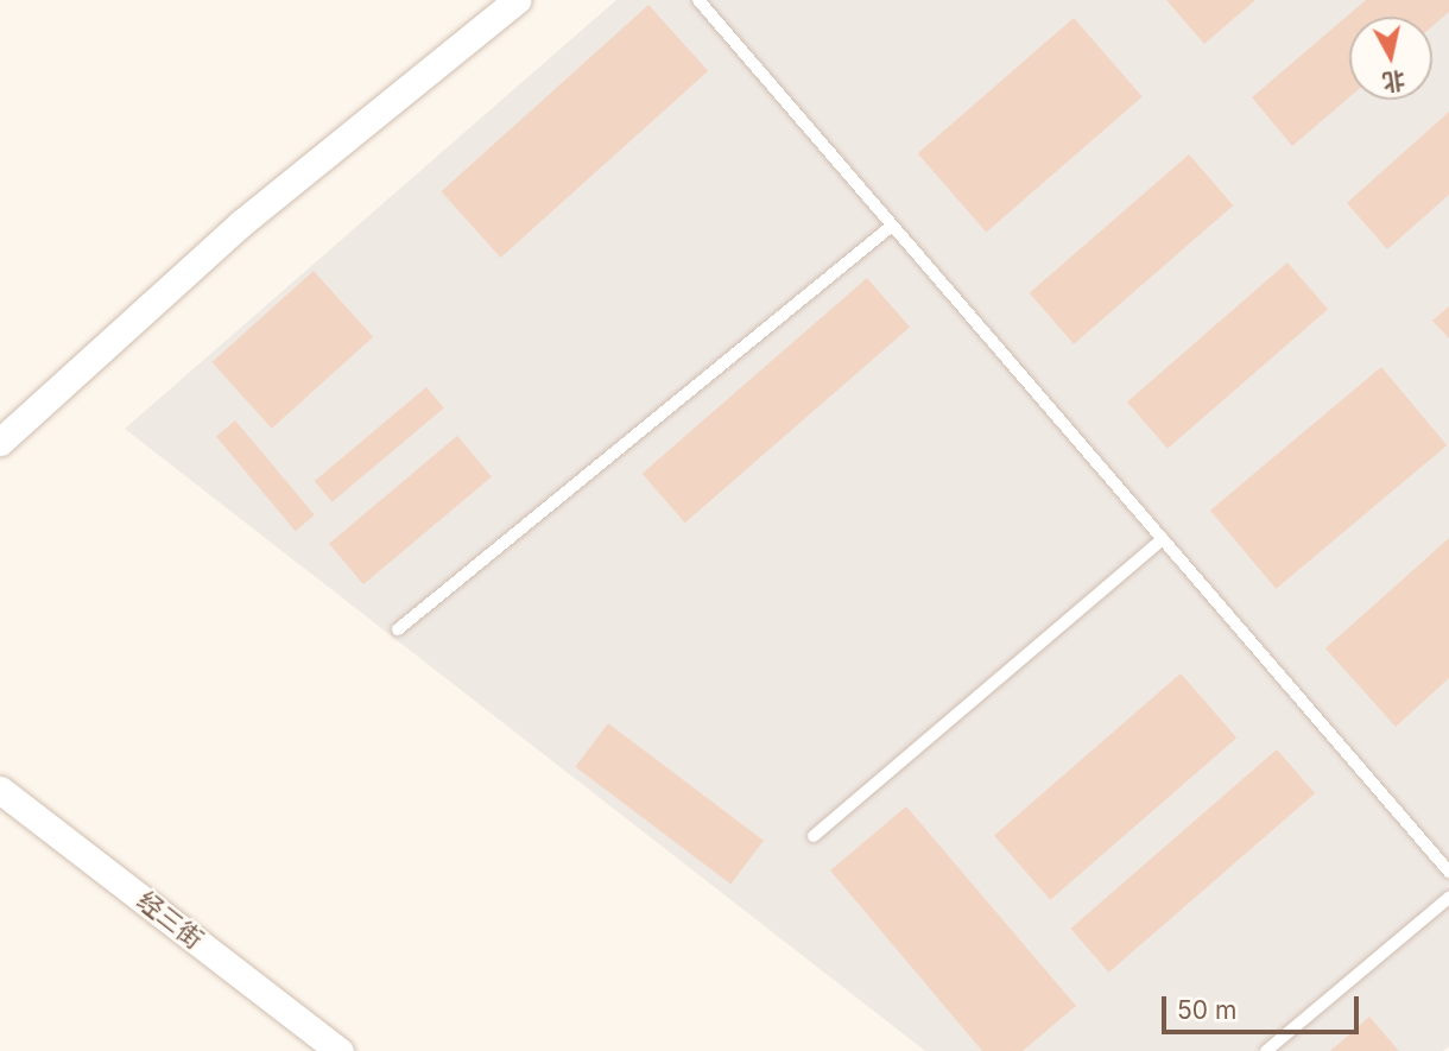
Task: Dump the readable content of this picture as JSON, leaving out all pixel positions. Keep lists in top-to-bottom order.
{
  "streets": {
    "street": ["经三街"]
  },
  "scale_bar": "50 m",
  "north": "bottom"
}
